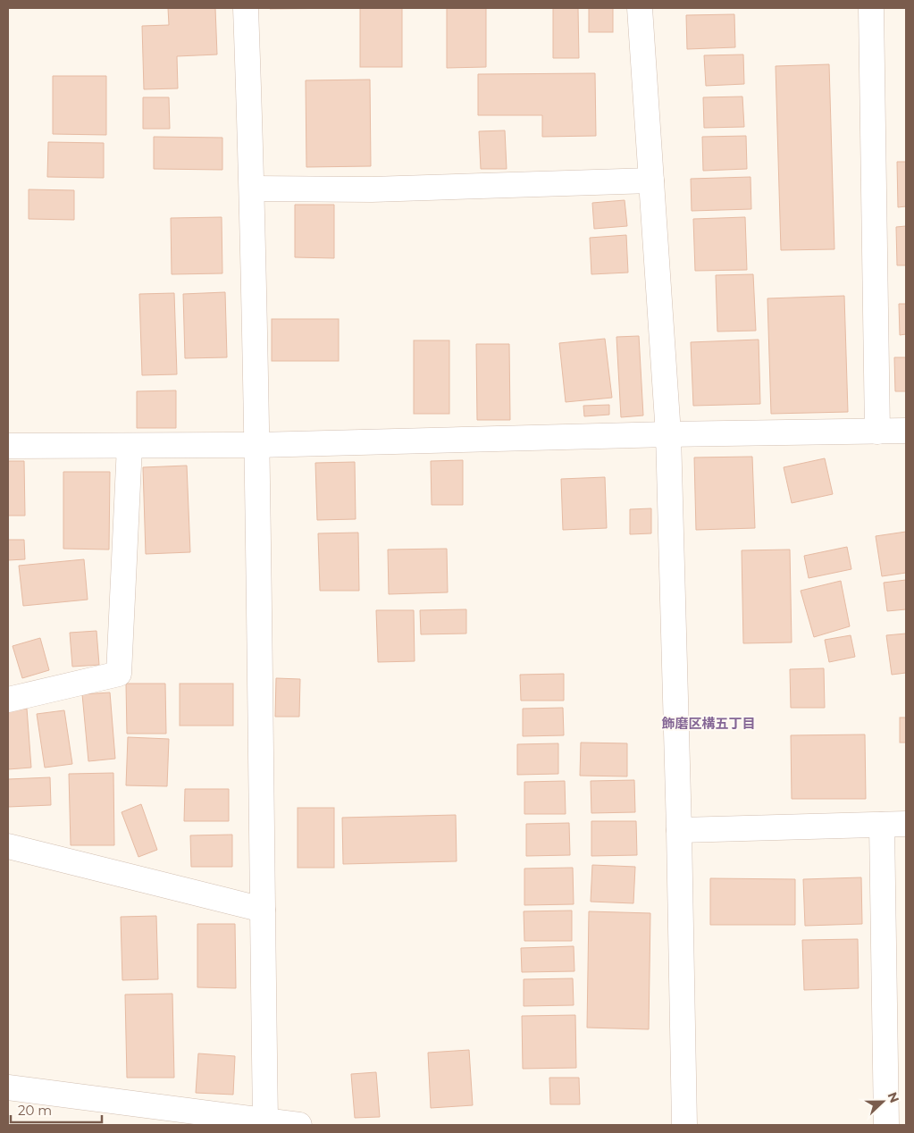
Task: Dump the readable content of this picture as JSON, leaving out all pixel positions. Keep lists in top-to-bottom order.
{
  "districts": ["飾磨区構五丁目"],
  "scale_bar": "20 m",
  "north": "right"
}
